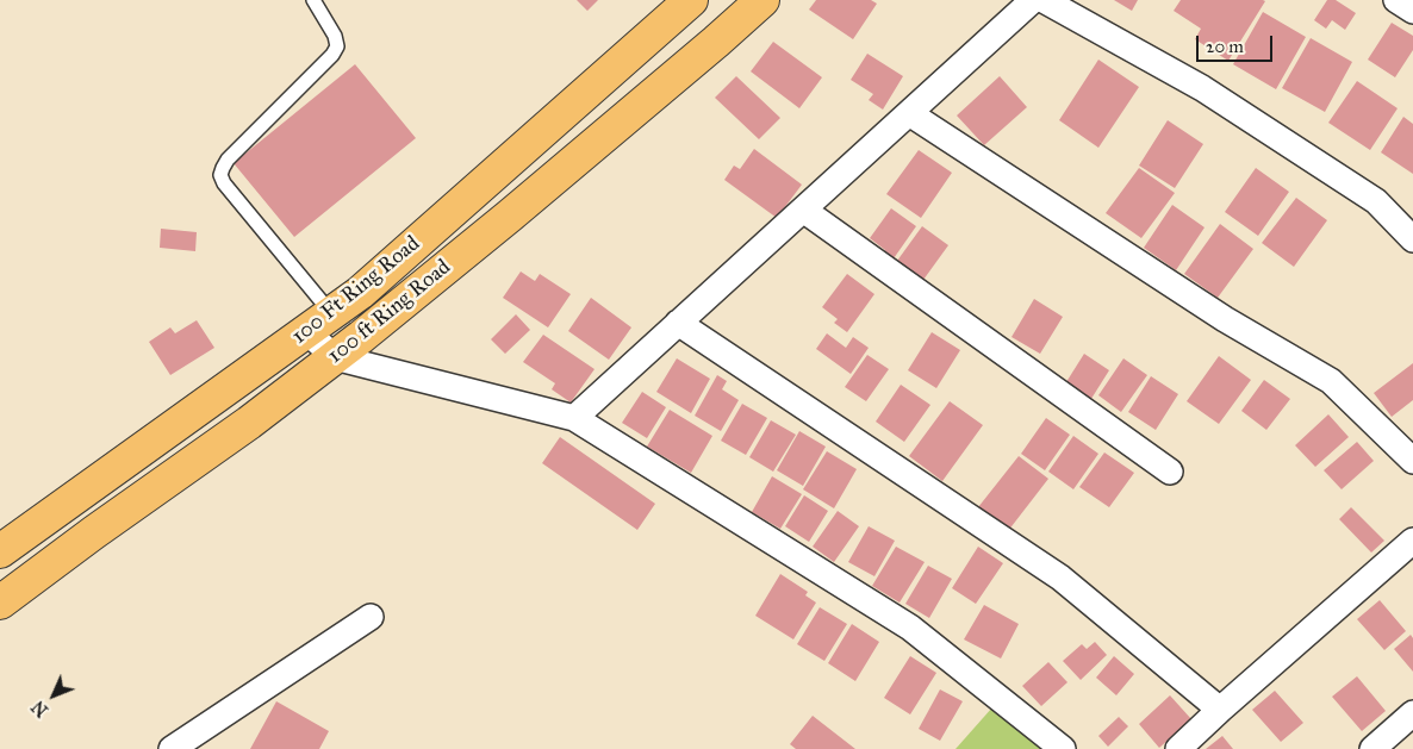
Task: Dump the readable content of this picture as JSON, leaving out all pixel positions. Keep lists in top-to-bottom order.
{
  "streets": {
    "main road": ["100 Ft Ring Road", "100 ft Ring Road"]
  },
  "scale_bar": "20 m",
  "north": "bottom left"
}
